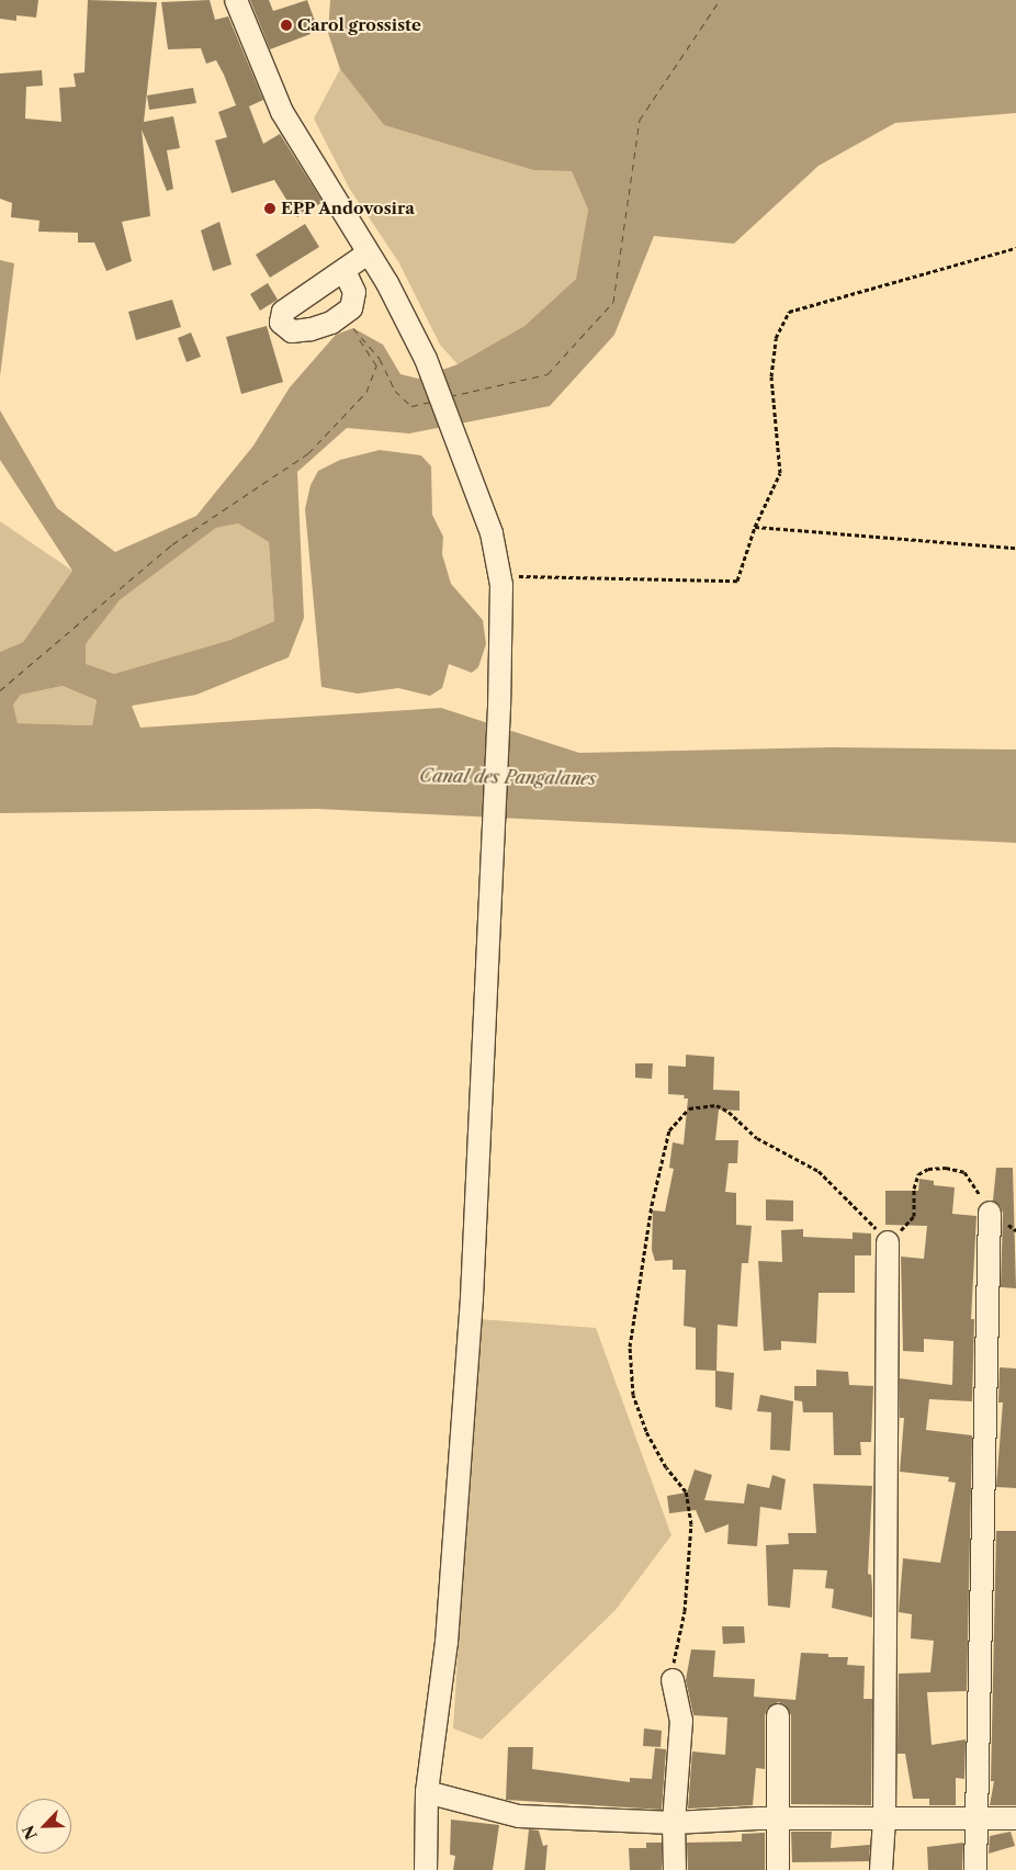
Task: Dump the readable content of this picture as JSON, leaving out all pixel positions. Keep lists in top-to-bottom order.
{
  "water": ["Canal des Pangalanes"],
  "places": ["Carol grossiste", "EPP Andovosira"],
  "north": "bottom left"
}
